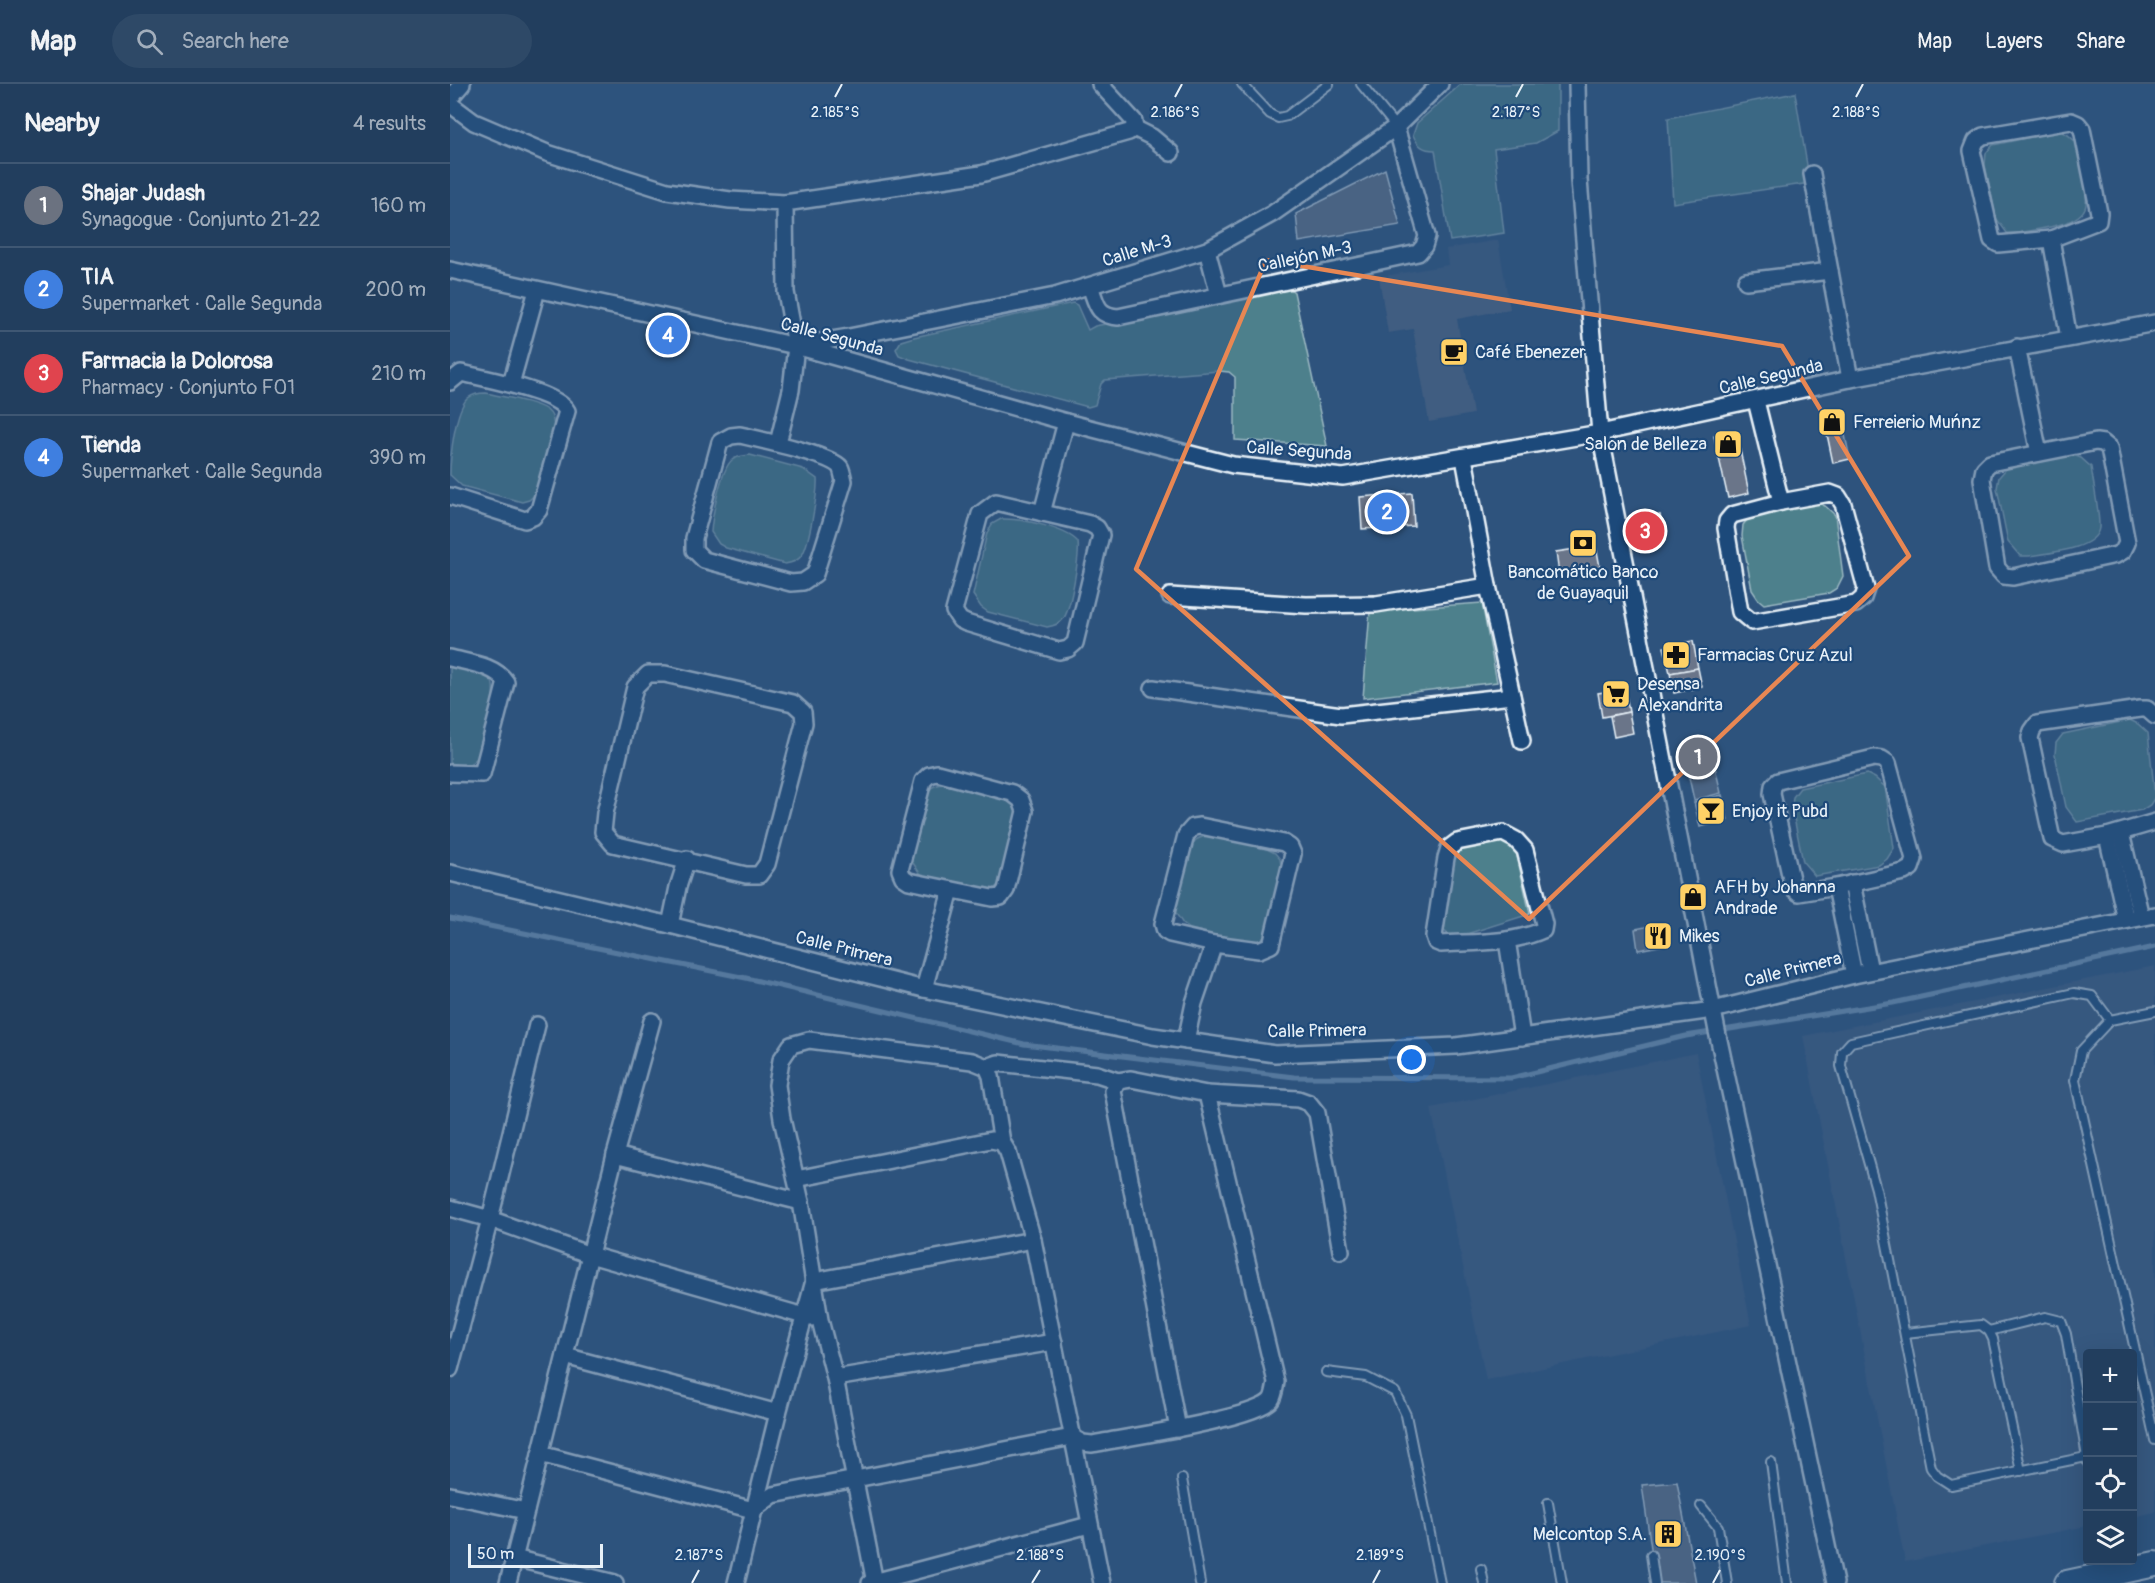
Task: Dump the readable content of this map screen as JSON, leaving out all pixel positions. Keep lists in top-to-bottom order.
{
  "streets": {
    "street": [
      "Calle M-3",
      "Callejón M-3",
      "Calle Segunda",
      "Calle Primera"
    ]
  },
  "crossings": [
    ["Calle M-3", "Callejón M-3"],
    ["Calle M-3", "Calle Segunda"]
  ],
  "places": {
    "cafe": ["Café Ebenezer"],
    "shop": ["Ferreierio Muńnz", "Salon de Belleza", "AFH by Johanna Andrade"],
    "bank": ["Bancomático Banco de Guayaquil"],
    "pharmacy": ["Farmacias Cruz Azul"],
    "supermarket": ["Desensa Alexandrita"],
    "bar": ["Enjoy it Pubd"],
    "restaurant": ["Mikes"],
    "building": ["Melcontop S.A."]
  },
  "scale_bar": "50 m",
  "page": {
    "header": "Map",
    "search": "Search here",
    "nav": ["Map", "Layers", "Share"],
    "heading": ["Nearby", "4 results"],
    "list": [
      {
        "mark": "1",
        "name": "Shajar Judash",
        "note": "Synagogue · Conjunto 21-22",
        "value": "160 m"
      },
      {
        "mark": "2",
        "name": "TIA",
        "note": "Supermarket · Calle Segunda",
        "value": "200 m"
      },
      {
        "mark": "3",
        "name": "Farmacia la Dolorosa",
        "note": "Pharmacy · Conjunto F01",
        "value": "210 m"
      },
      {
        "mark": "4",
        "name": "Tienda",
        "note": "Supermarket · Calle Segunda",
        "value": "390 m"
      }
    ],
    "pins": [
      "4",
      "2",
      "3",
      "1"
    ],
    "map_buttons": ["+", "−"],
    "scale": "50 m"
  },
  "coordinates": [
    "2.185°S",
    "2.186°S",
    "2.187°S",
    "2.188°S",
    "2.189°S",
    "2.190°S"
  ]
}
